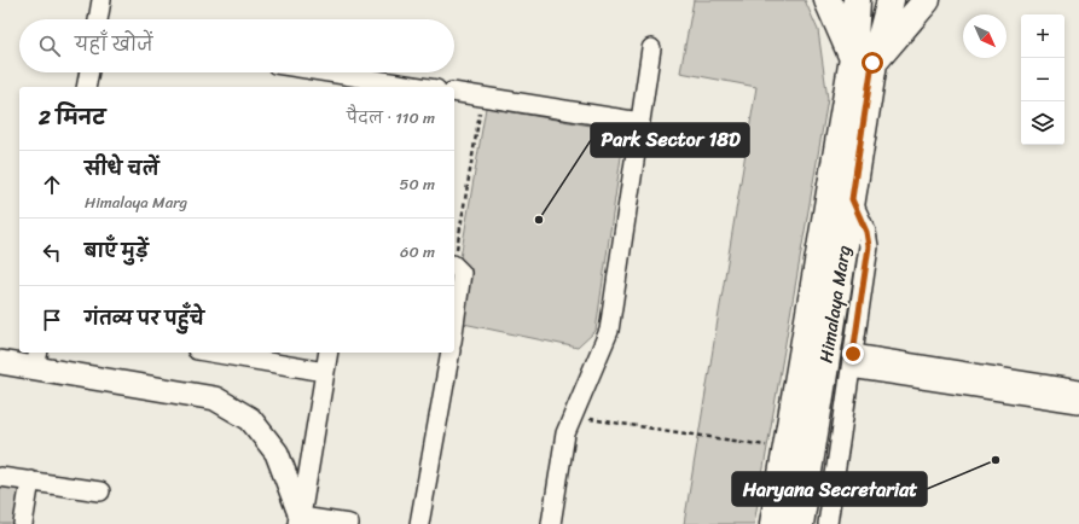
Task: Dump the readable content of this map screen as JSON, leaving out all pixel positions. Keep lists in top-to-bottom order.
{
  "streets": {
    "main road": ["Himalaya Marg"]
  },
  "places": ["Park Sector 18D", "Haryana Secretariat"],
  "north": "bottom right",
  "page": {
    "map_buttons": ["+", "−"],
    "search": "यहाँ खोजें",
    "heading": ["2 मिनट", "पैदल · 110 m"],
    "list": [
      ["सीधे चलें", "Himalaya Marg", "50 m"],
      ["बाएँ मुड़ें", "60 m"],
      "गंतव्य पर पहुँचे"
    ]
  }
}
